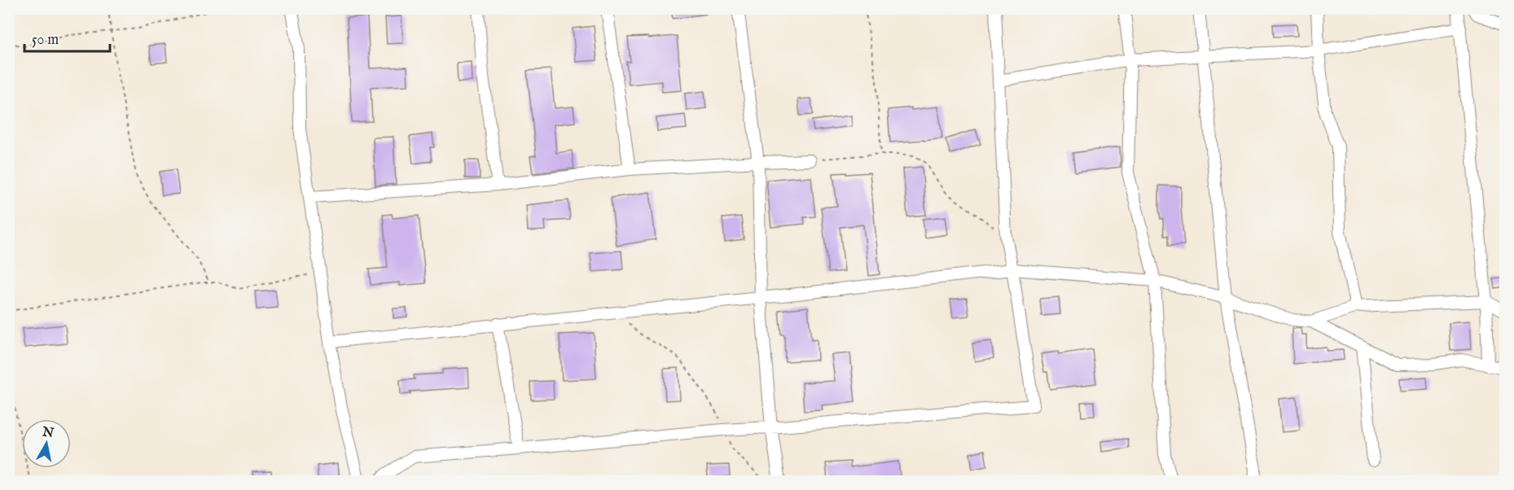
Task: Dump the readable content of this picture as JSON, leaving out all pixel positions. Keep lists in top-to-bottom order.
{
  "scale_bar": "50 m",
  "north": "top"
}
